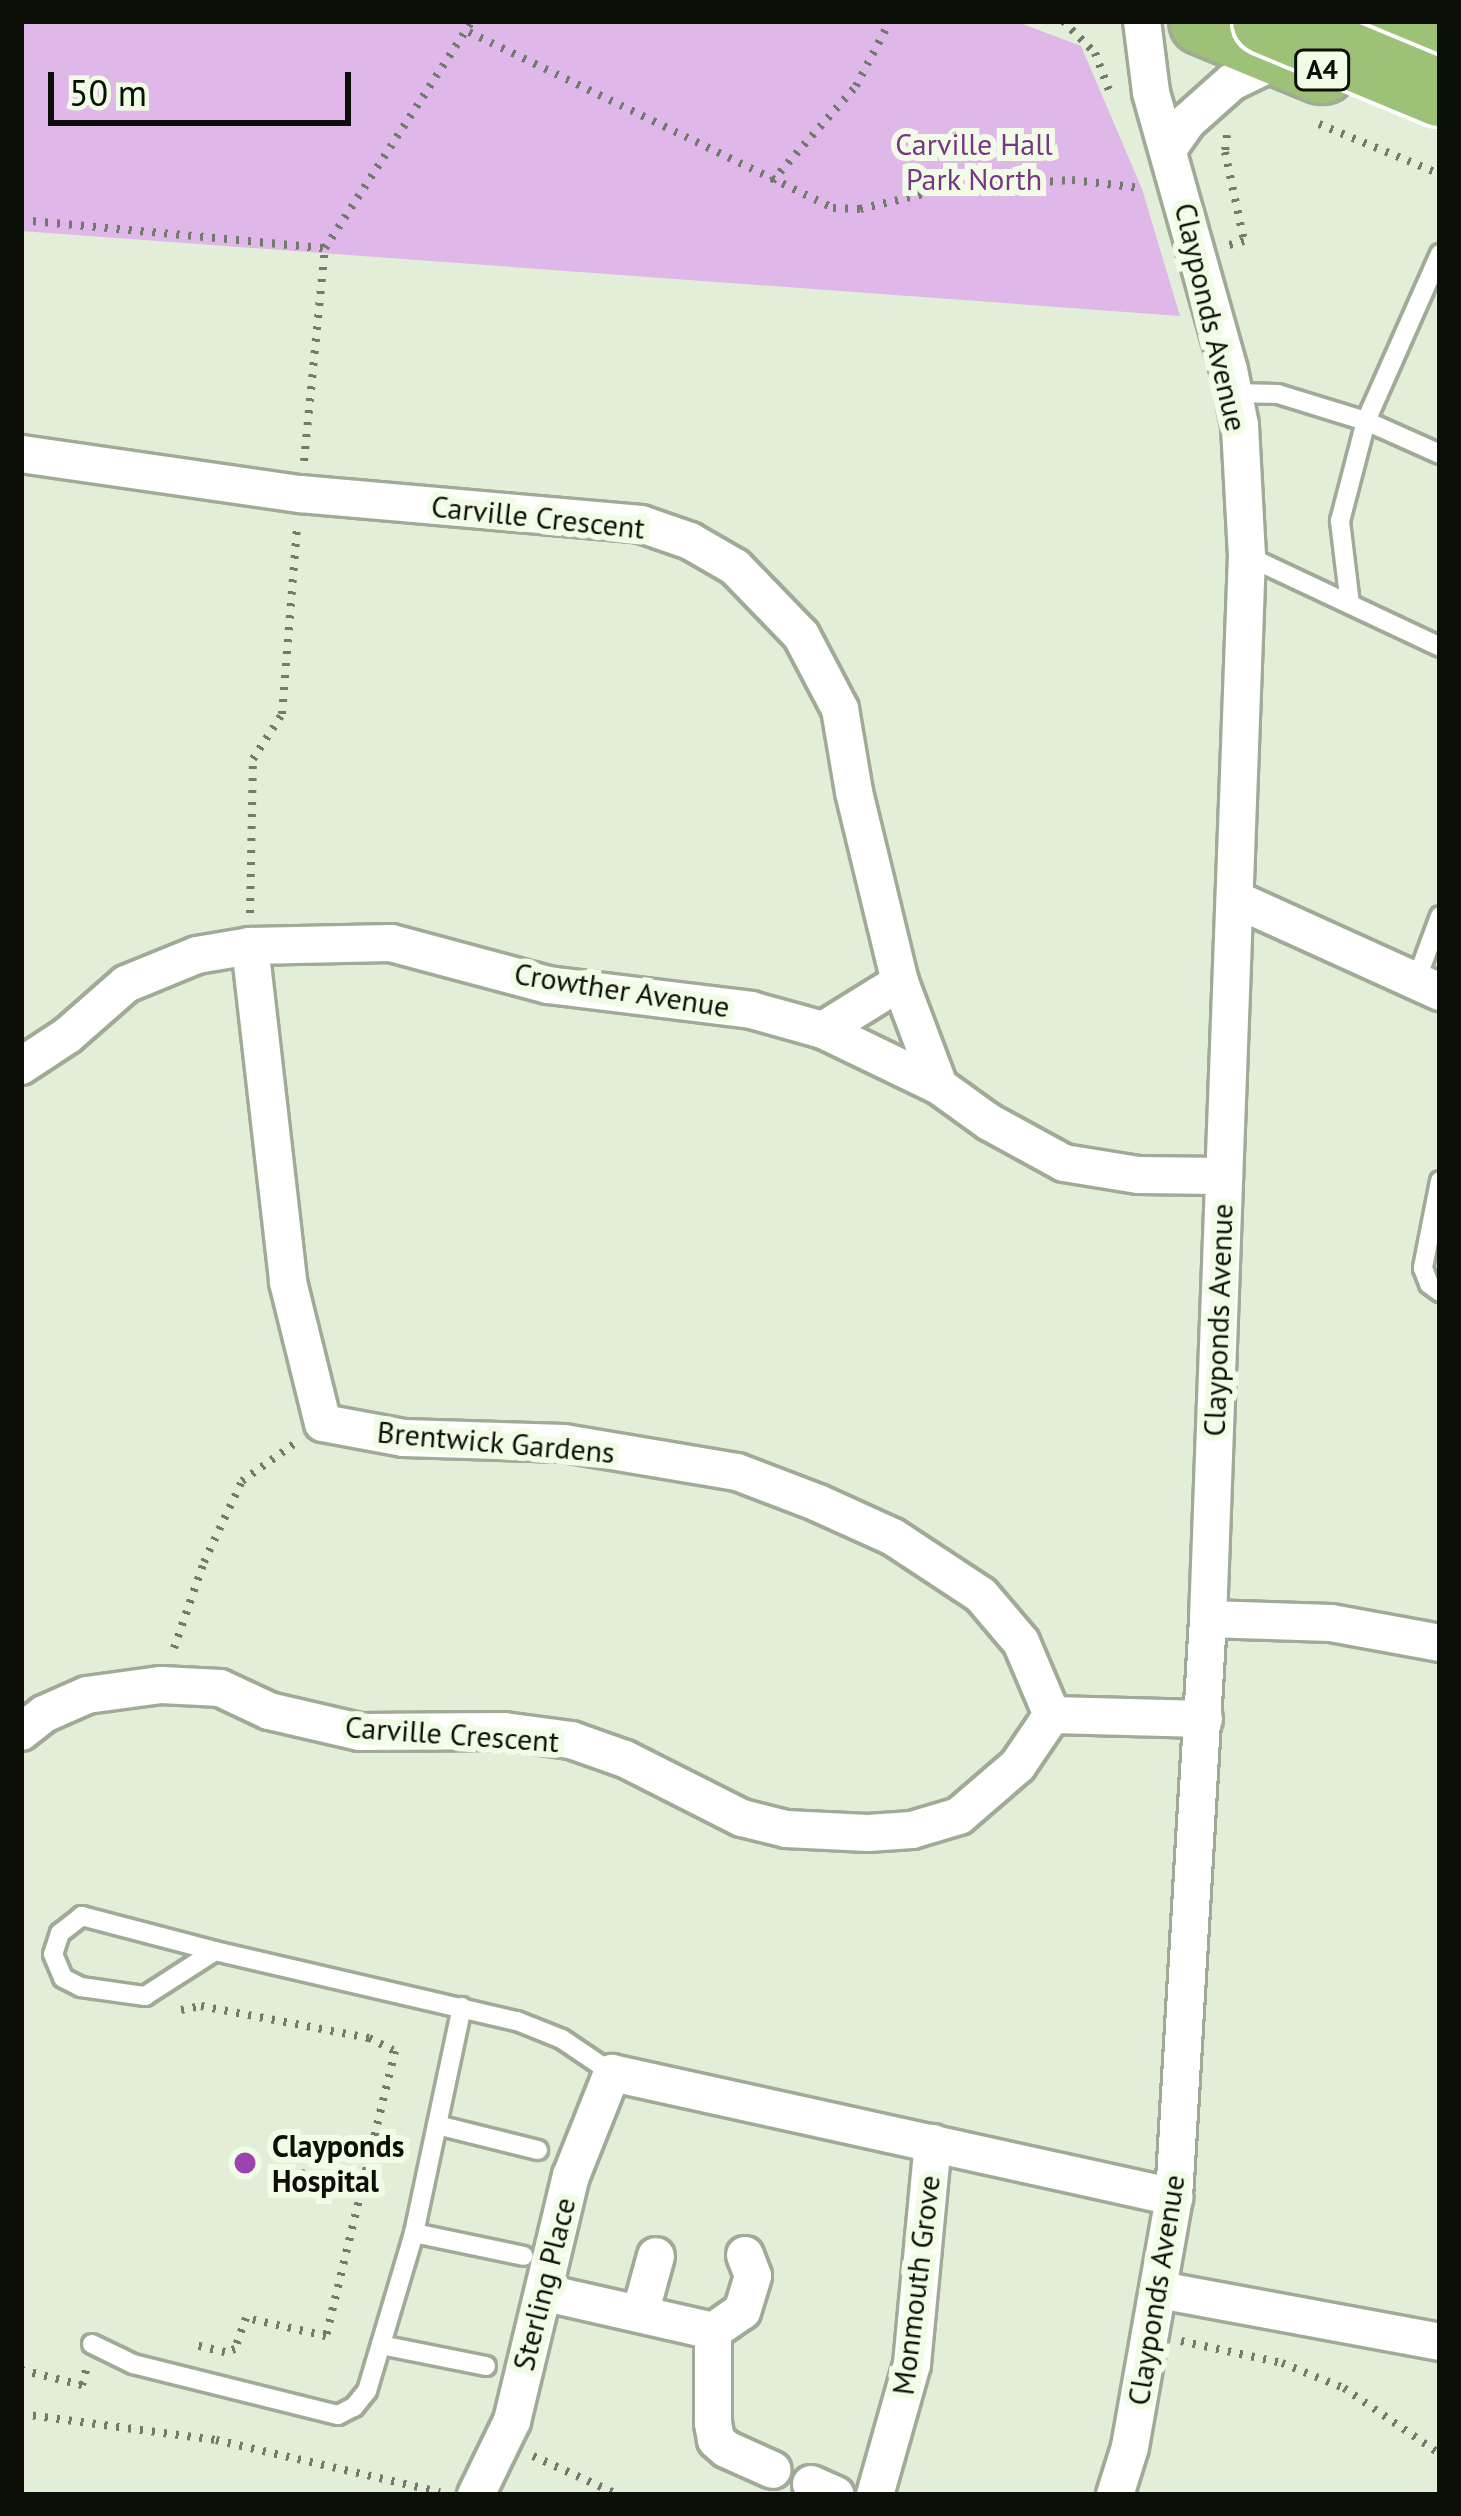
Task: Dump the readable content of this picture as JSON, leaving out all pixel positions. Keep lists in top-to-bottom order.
{
  "streets": {
    "highway": ["A4"],
    "street": [
      "Clayponds Avenue",
      "Carville Crescent",
      "Crowther Avenue",
      "Brentwick Gardens",
      "Sterling Place",
      "Monmouth Grove"
    ]
  },
  "crossings": [
    ["Clayponds Avenue", "Crowther Avenue"],
    ["Carville Crescent", "Crowther Avenue"],
    ["Carville Crescent", "Brentwick Gardens"]
  ],
  "parks": ["Carville Hall Park North"],
  "places": ["Clayponds Hospital"],
  "scale_bar": "50 m"
}
